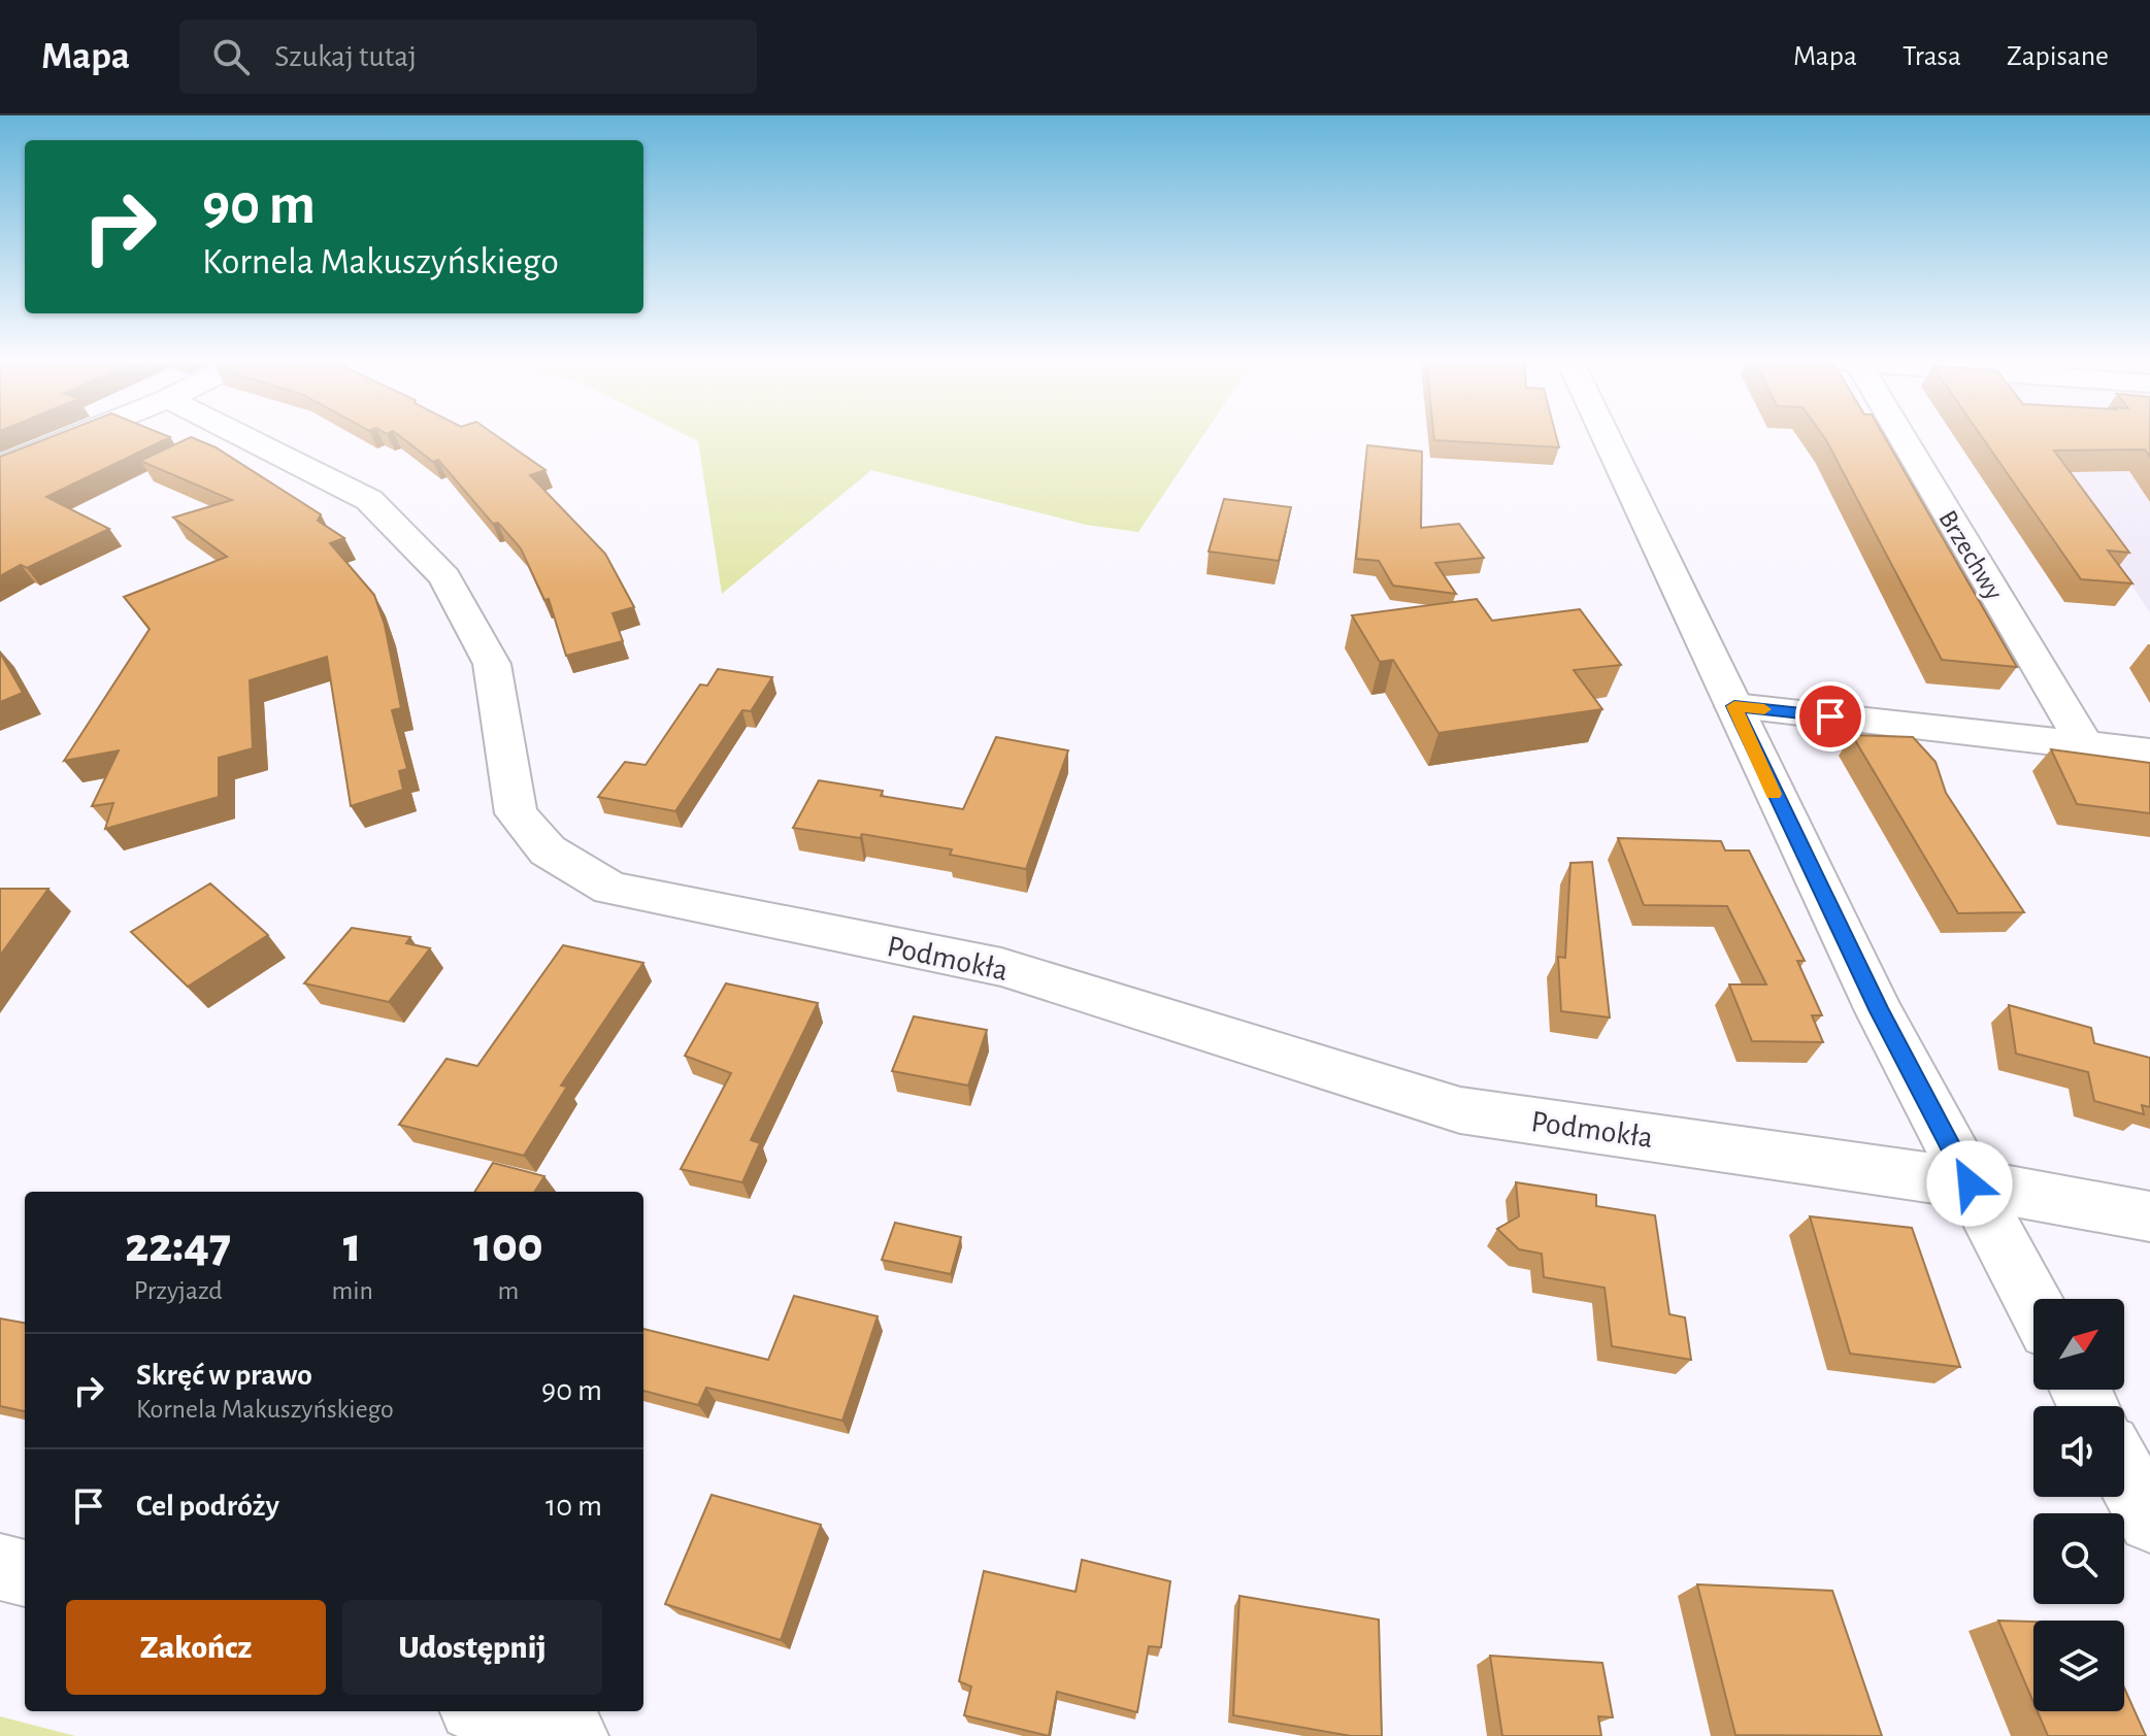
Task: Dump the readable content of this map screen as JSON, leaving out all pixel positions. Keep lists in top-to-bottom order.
{
  "streets": {
    "street": ["Brzechwy", "Podmokła"]
  },
  "north": "top right",
  "page": {
    "header": "Mapa",
    "search": "Szukaj tutaj",
    "nav": ["Mapa", "Trasa", "Zapisane"],
    "turn": ["90 m", "Kornela Makuszyńskiego"],
    "eta": [
      "22:47",
      "Przyjazd",
      "1",
      "min",
      "100",
      "m"
    ],
    "list": [
      {
        "name": "Skręć w prawo",
        "note": "Kornela Makuszyńskiego",
        "value": "90 m"
      },
      {
        "name": "Cel podróży",
        "value": "10 m"
      }
    ],
    "buttons": ["Zakończ", "Udostępnij"]
  }
}
